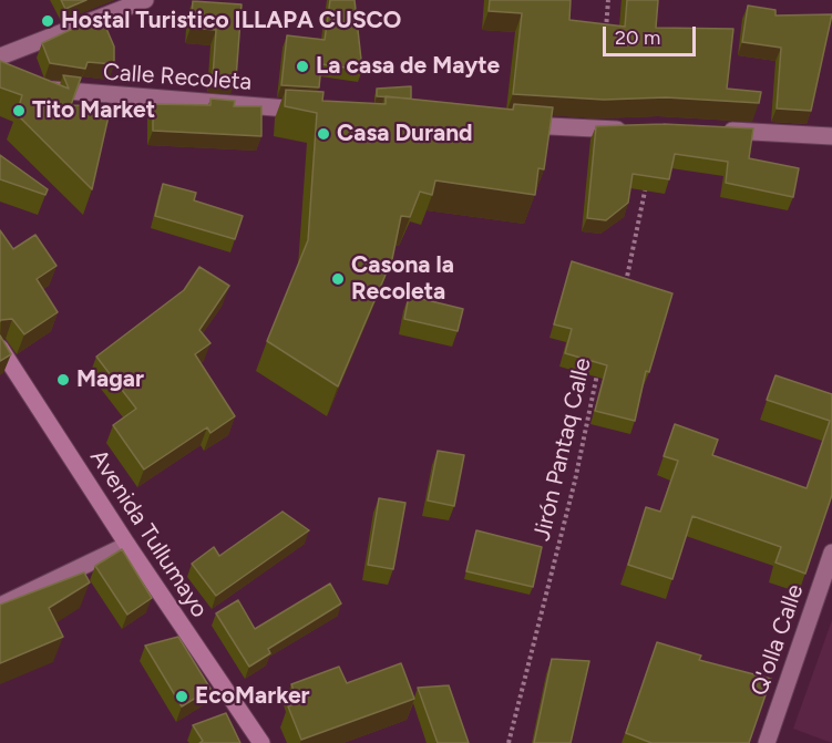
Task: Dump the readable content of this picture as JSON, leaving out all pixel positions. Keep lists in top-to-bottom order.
{
  "streets": {
    "street": ["Calle Recoleta", "Avenida Tullumayo", "Q'olla Calle"],
    "path": ["Jirón Pantaq Calle"]
  },
  "places": [
    "Hostal Turistico ILLAPA CUSCO",
    "La casa de Mayte",
    "Tito Market",
    "Casa Durand",
    "Casona la Recoleta",
    "Magar",
    "EcoMarker"
  ],
  "scale_bar": "20 m"
}
